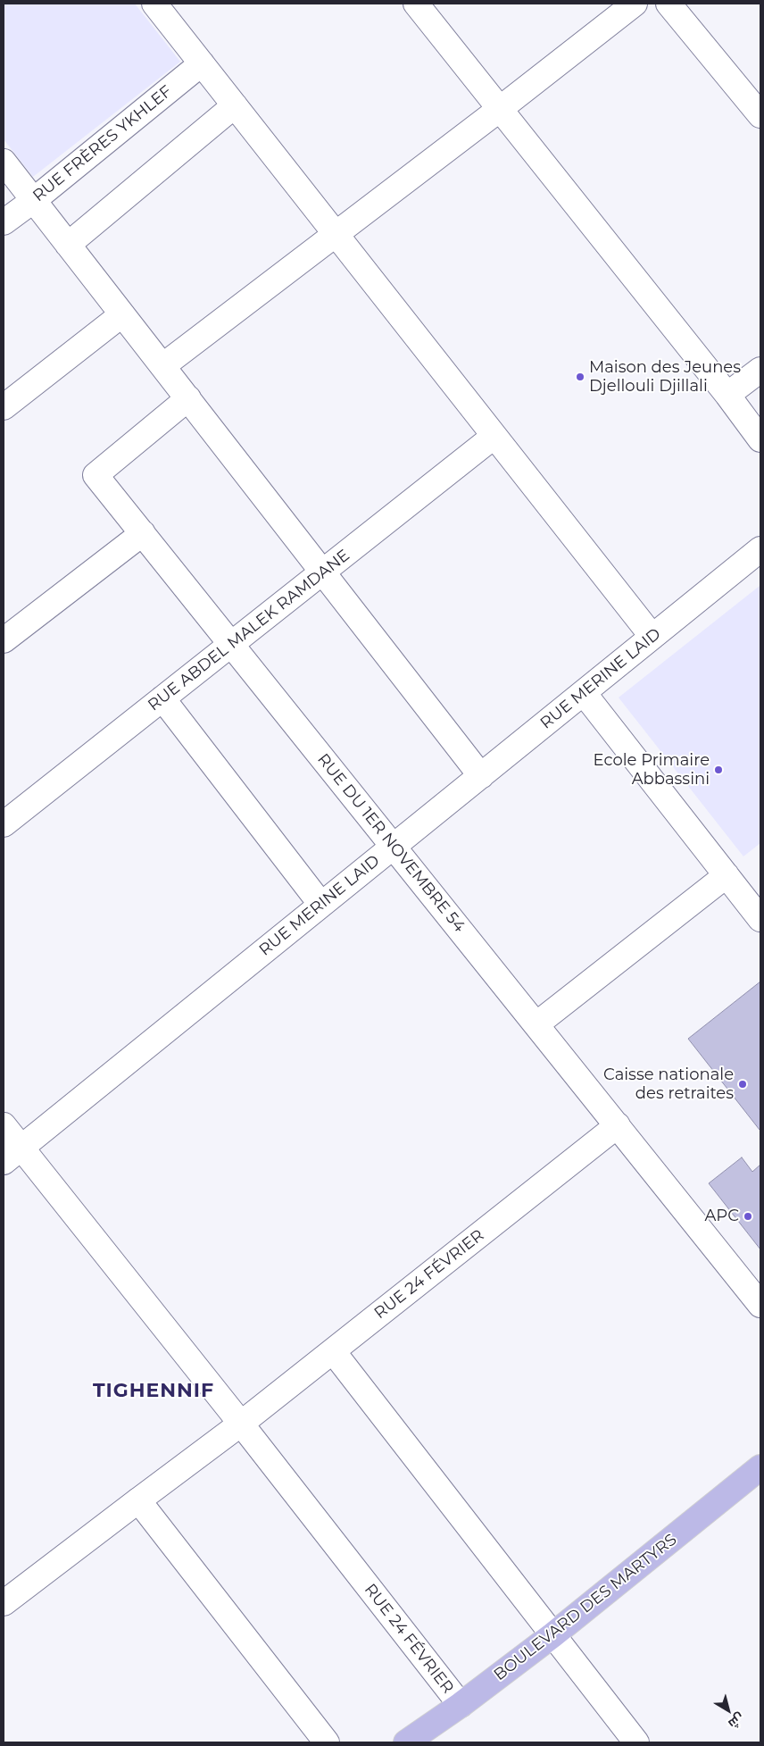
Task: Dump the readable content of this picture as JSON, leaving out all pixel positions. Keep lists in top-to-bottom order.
{
  "streets": {
    "main road": ["BOULEVARD DES MARTYRS"],
    "street": [
      "RUE FRÈRES YKHLEF",
      "RUE ABDEL MALEK RAMDANE",
      "RUE MERINE LAID",
      "RUE DU 1ER NOVEMBRE 54",
      "RUE 24 FÉVRIER"
    ]
  },
  "crossings": [
    ["RUE ABDEL MALEK RAMDANE", "RUE DU 1ER NOVEMBRE 54"],
    ["RUE MERINE LAID", "RUE DU 1ER NOVEMBRE 54"],
    ["RUE DU 1ER NOVEMBRE 54", "RUE 24 FÉVRIER"],
    ["RUE 24 FÉVRIER", "BOULEVARD DES MARTYRS"]
  ],
  "districts": ["TIGHENNIF"],
  "places": [
    "Maison des Jeunes Djellouli Djillali",
    "Ecole Primaire Abbassini",
    "Caisse nationale des retraites",
    "APC"
  ],
  "north": "bottom right"
}
